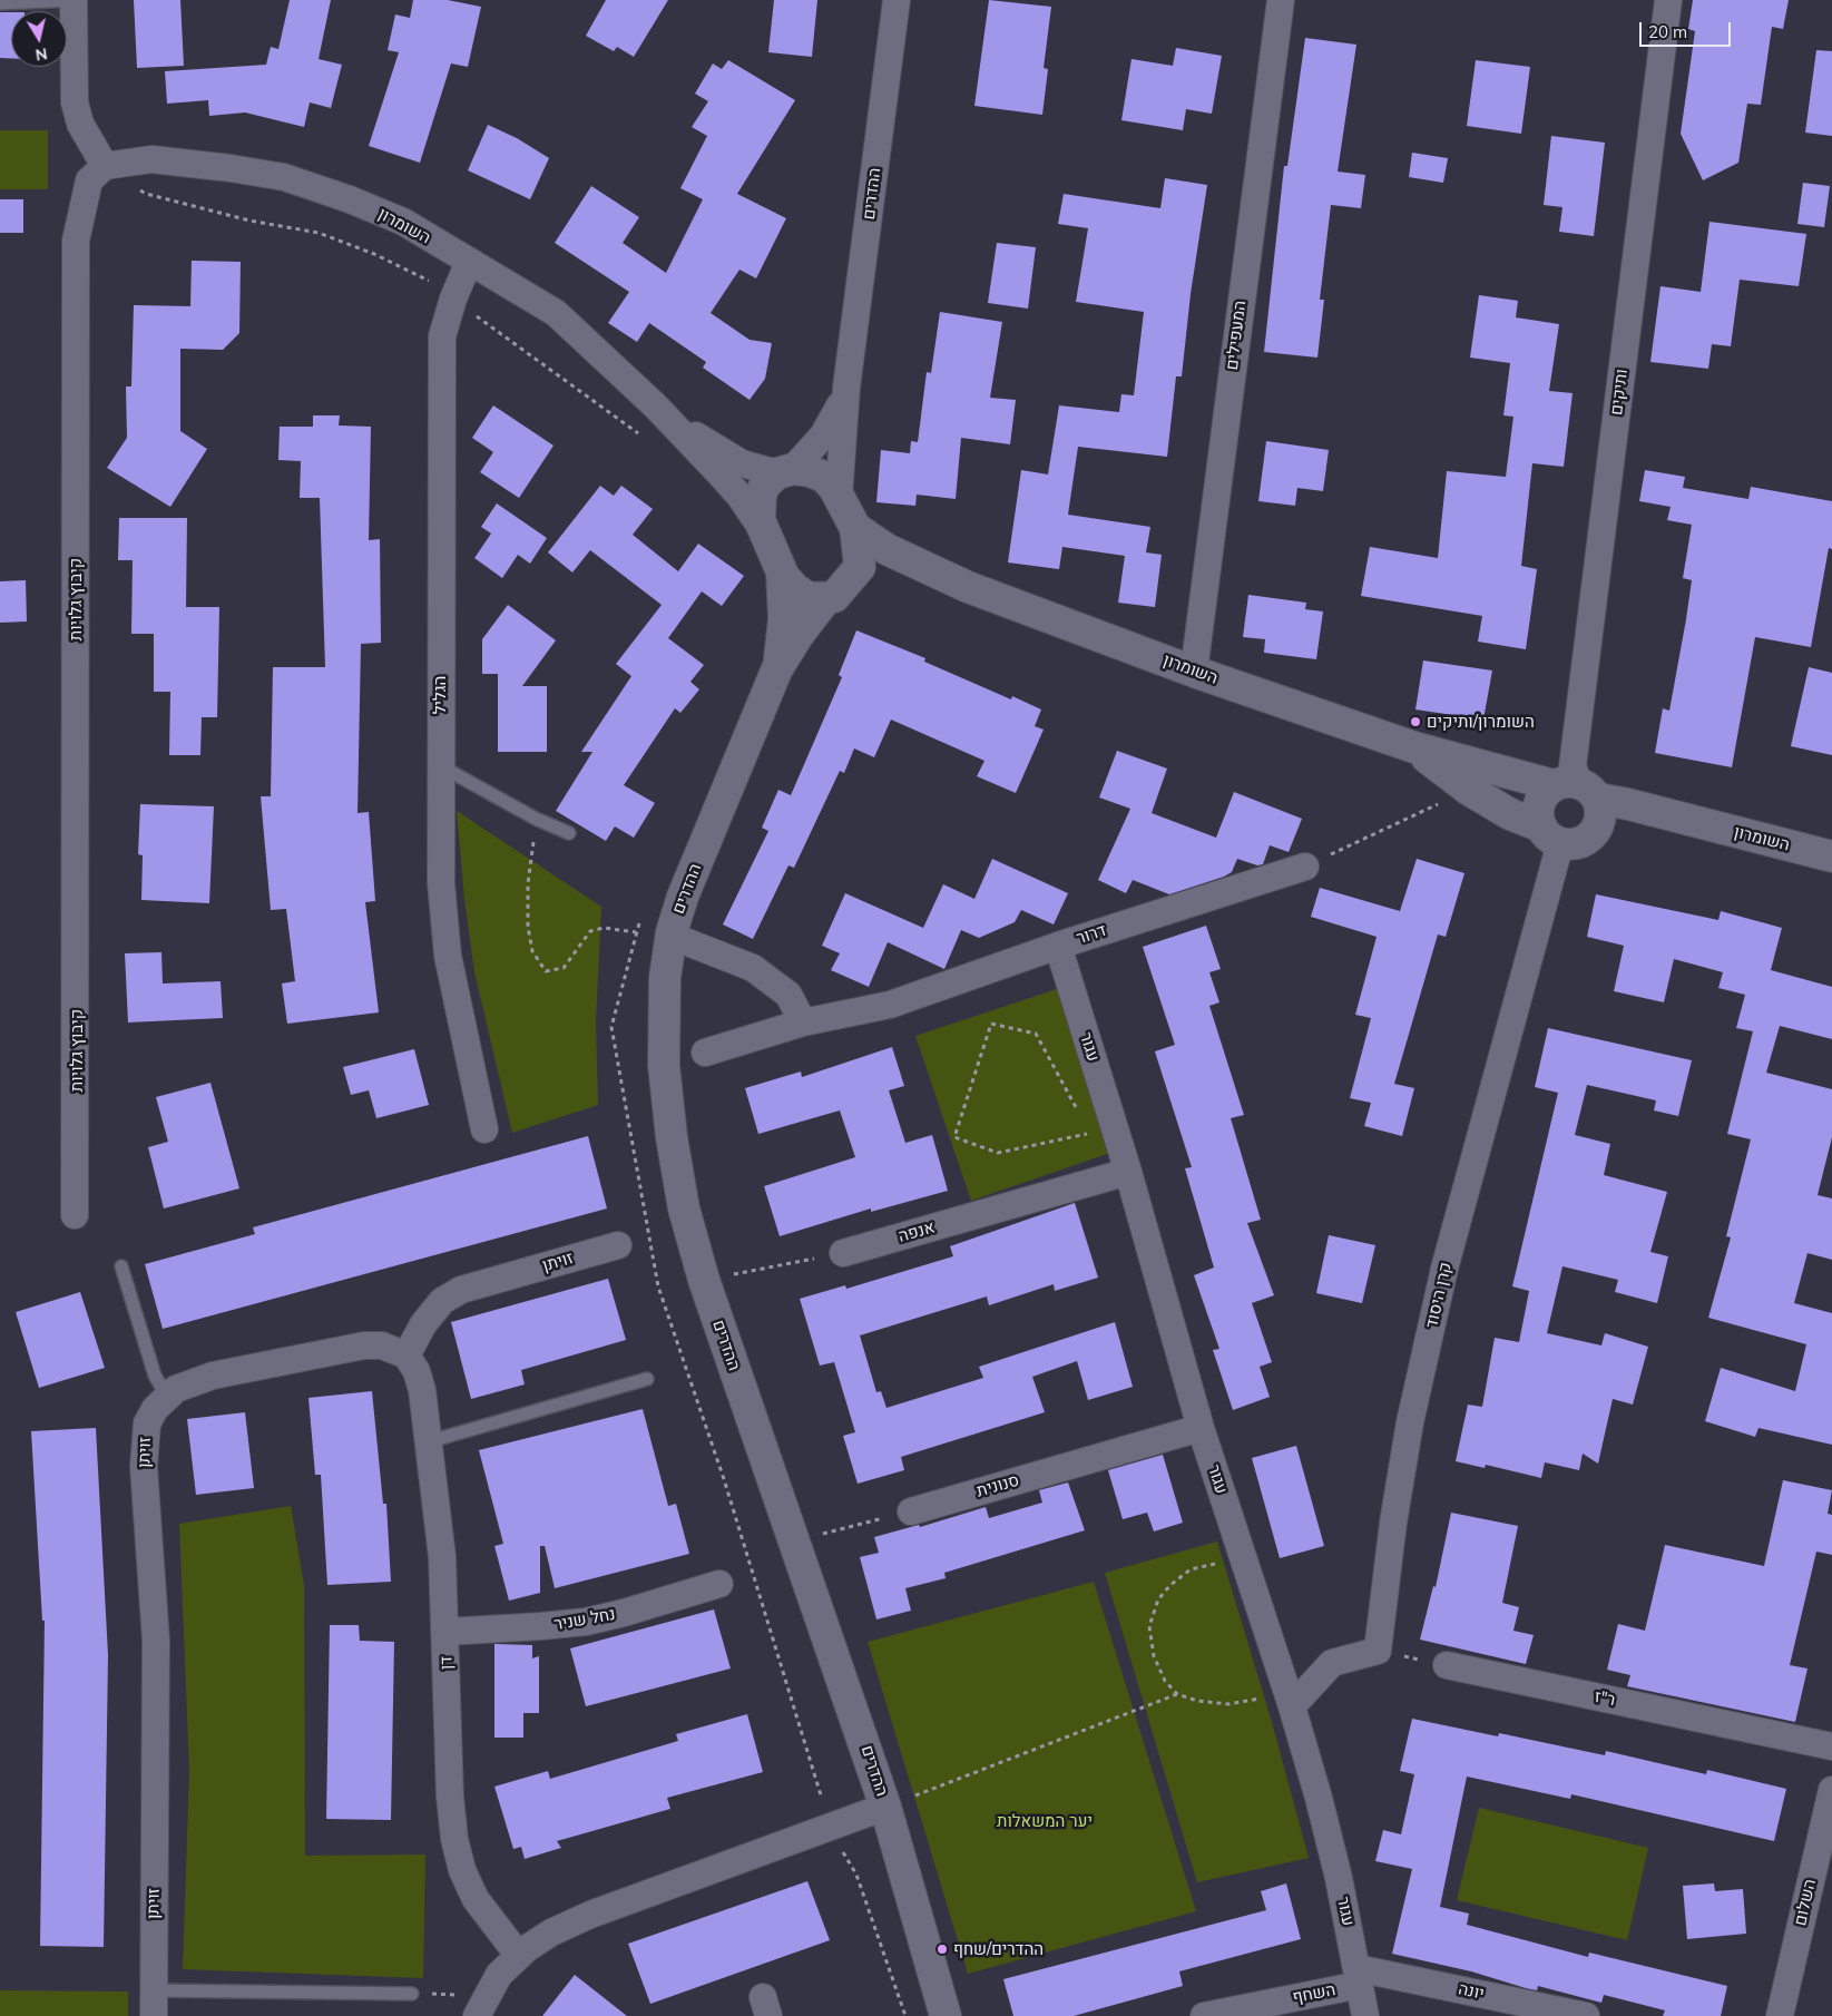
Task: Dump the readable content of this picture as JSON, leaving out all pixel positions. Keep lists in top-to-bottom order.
{
  "streets": {
    "street": [
      "ההדרים",
      "השומרון",
      "המעפילים",
      "ותיקים",
      "קיבוץ גלויות",
      "הגליל",
      "דרור",
      "עגור",
      "אנפה",
      "זויתן",
      "קרן היסוד",
      "סנונית",
      "נחל שניר",
      "דן",
      "ר\"ז",
      "השלום",
      "יונה",
      "השחף"
    ]
  },
  "crossings": [
    ["ההדרים", "השומרון"],
    ["השומרון", "המעפילים"],
    ["השומרון", "ותיקים"],
    ["השומרון", "קיבוץ גלויות"],
    ["השומרון", "הגליל"],
    ["השומרון", "קרן היסוד"],
    ["דרור", "עגור"],
    ["עגור", "אנפה"],
    ["עגור", "סנונית"],
    ["עגור", "יונה"],
    ["עגור", "השחף"],
    ["זויתן", "דן"],
    ["נחל שניר", "דן"],
    ["יונה", "השחף"]
  ],
  "parks": ["יער המשאלות"],
  "places": ["השומרון/ותיקים", "ההדרים/שחף"],
  "scale_bar": "20 m",
  "north": "bottom"
}
